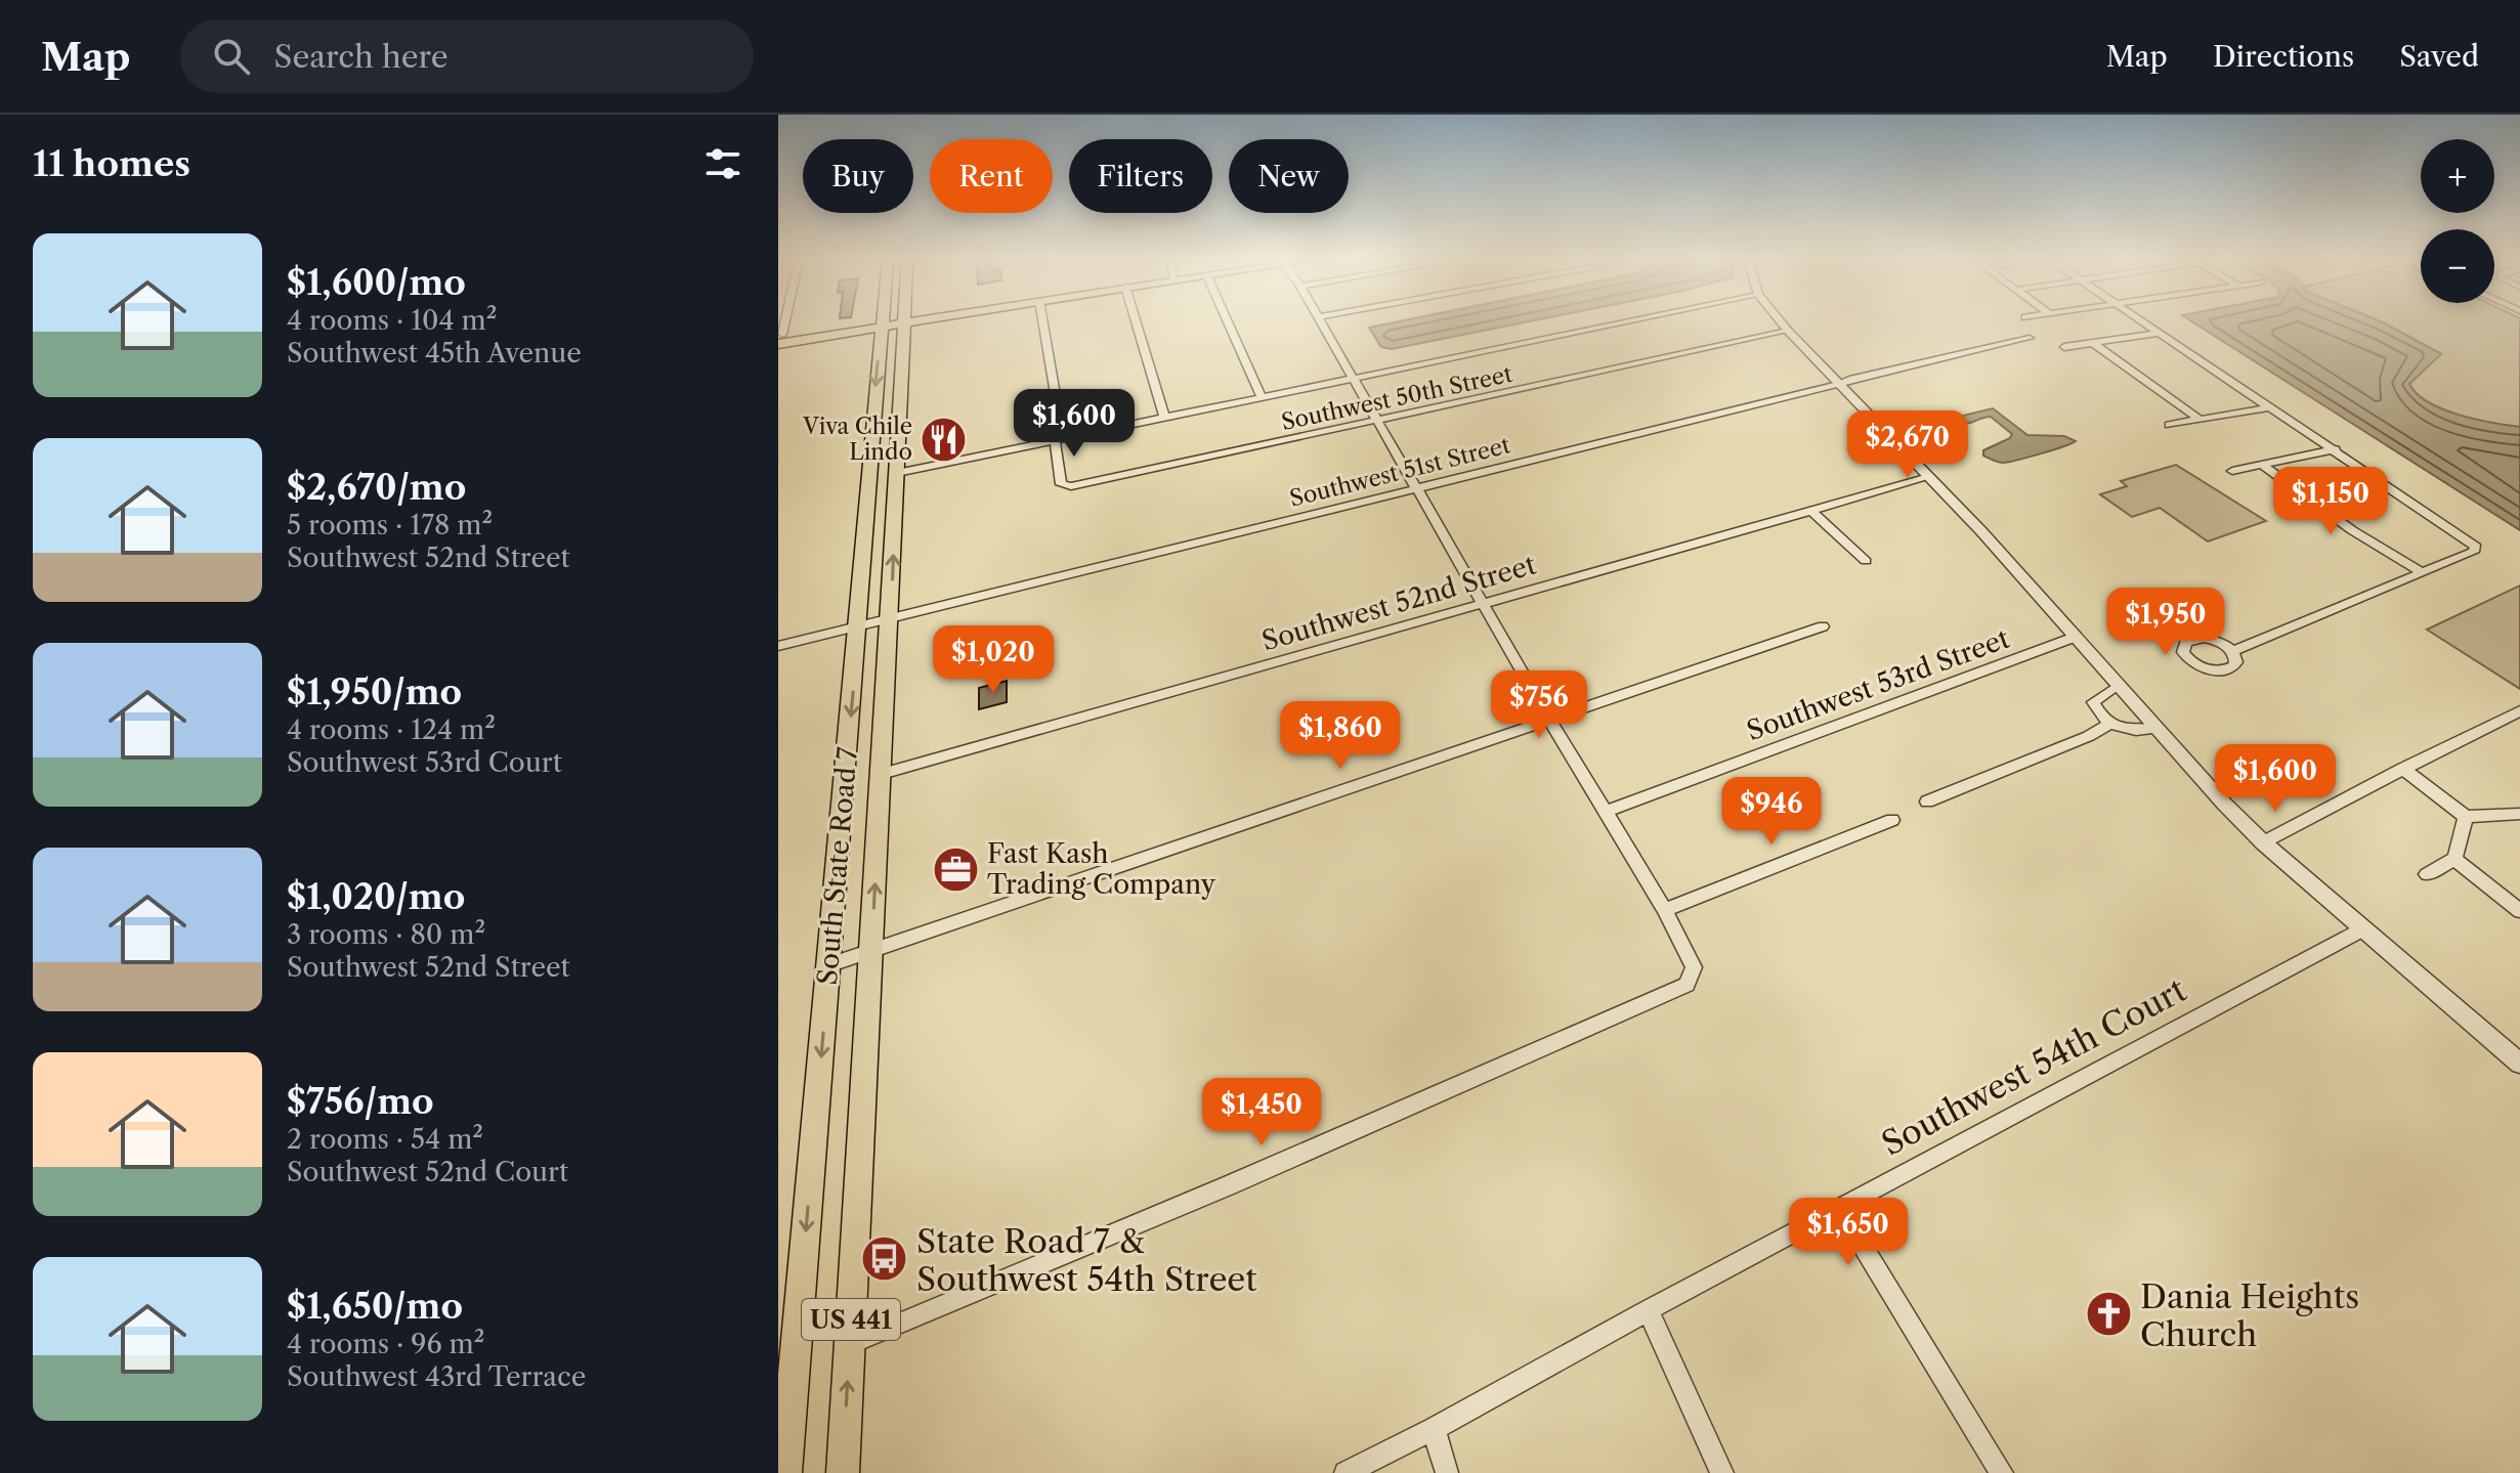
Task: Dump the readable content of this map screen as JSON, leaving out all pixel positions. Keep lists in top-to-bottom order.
{
  "streets": {
    "main road": ["South State Road 7", "US 441"],
    "street": [
      "Southwest 50th Street",
      "Southwest 51st Street",
      "Southwest 52nd Street",
      "Southwest 53rd Street",
      "Southwest 54th Court"
    ]
  },
  "crossings": [
    ["Southwest 51st Street", "South State Road 7"],
    ["Southwest 52nd Street", "South State Road 7"]
  ],
  "places": {
    "restaurant": ["Viva Chile Lindo"],
    "office": ["Fast Kash Trading Company"],
    "bus stop": ["State Road 7 & Southwest 54th Street"],
    "church": ["Dania Heights Church"]
  },
  "page": {
    "header": "Map",
    "search": "Search here",
    "nav": ["Map", "Directions", "Saved"],
    "heading": "11 homes",
    "map_buttons": ["+", "−"],
    "chip": [
      "Buy",
      "Rent",
      "Filters",
      "New"
    ],
    "list": [
      {
        "name": "$1,600/mo",
        "note": "4 rooms · 104 m² · Southwest 45th Avenue"
      },
      {
        "name": "$2,670/mo",
        "note": "5 rooms · 178 m² · Southwest 52nd Street"
      },
      {
        "name": "$1,950/mo",
        "note": "4 rooms · 124 m² · Southwest 53rd Court"
      },
      {
        "name": "$1,020/mo",
        "note": "3 rooms · 80 m² · Southwest 52nd Street"
      },
      {
        "name": "$756/mo",
        "note": "2 rooms · 54 m² · Southwest 52nd Court"
      },
      {
        "name": "$1,650/mo",
        "note": "4 rooms · 96 m² · Southwest 43rd Terrace"
      }
    ],
    "price": [
      "$1,600",
      "$2,670",
      "$1,150",
      "$1,950",
      "$1,020",
      "$756",
      "$1,860",
      "$1,600",
      "$946",
      "$1,450",
      "$1,650"
    ]
  }
}
